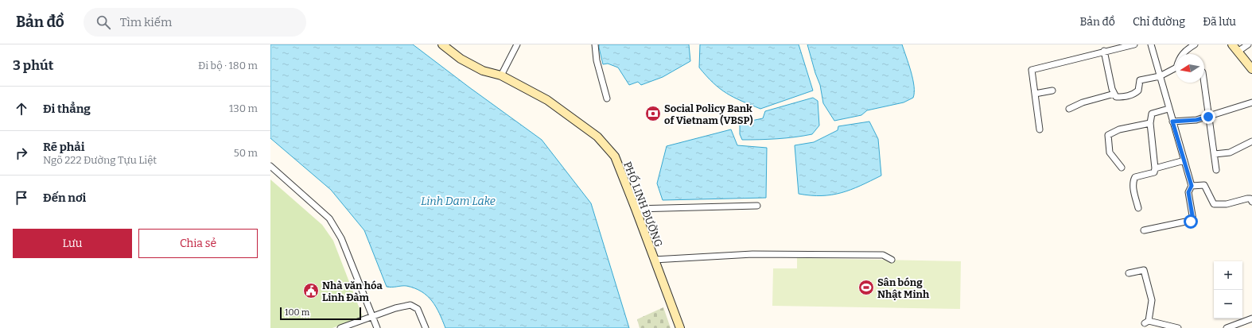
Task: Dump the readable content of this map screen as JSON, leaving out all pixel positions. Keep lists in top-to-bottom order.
{
  "streets": {
    "street": ["PHỐ LINH ĐƯỜNG"]
  },
  "water": ["Linh Dam Lake"],
  "places": {
    "bank": ["Social Policy Bank of Vietnam (VBSP)"],
    "sports": ["Sân bóng Nhật Minh"],
    "public building": ["Nhà văn hóa Linh Đàm"]
  },
  "scale_bar": "100 m",
  "north": "left",
  "page": {
    "header": "Bản đồ",
    "search": "Tìm kiếm",
    "nav": ["Bản đồ", "Chỉ đường", "Đã lưu"],
    "heading": ["3 phút", "Đi bộ · 180 m"],
    "list": [
      ["Đi thẳng", "130 m"],
      ["Rẽ phải", "Ngõ 222 Đường Tựu Liệt", "50 m"],
      "Đến nơi"
    ],
    "buttons": ["Lưu", "Chia sẻ"],
    "map_buttons": ["+", "−"],
    "scale": "100 m"
  }
}
